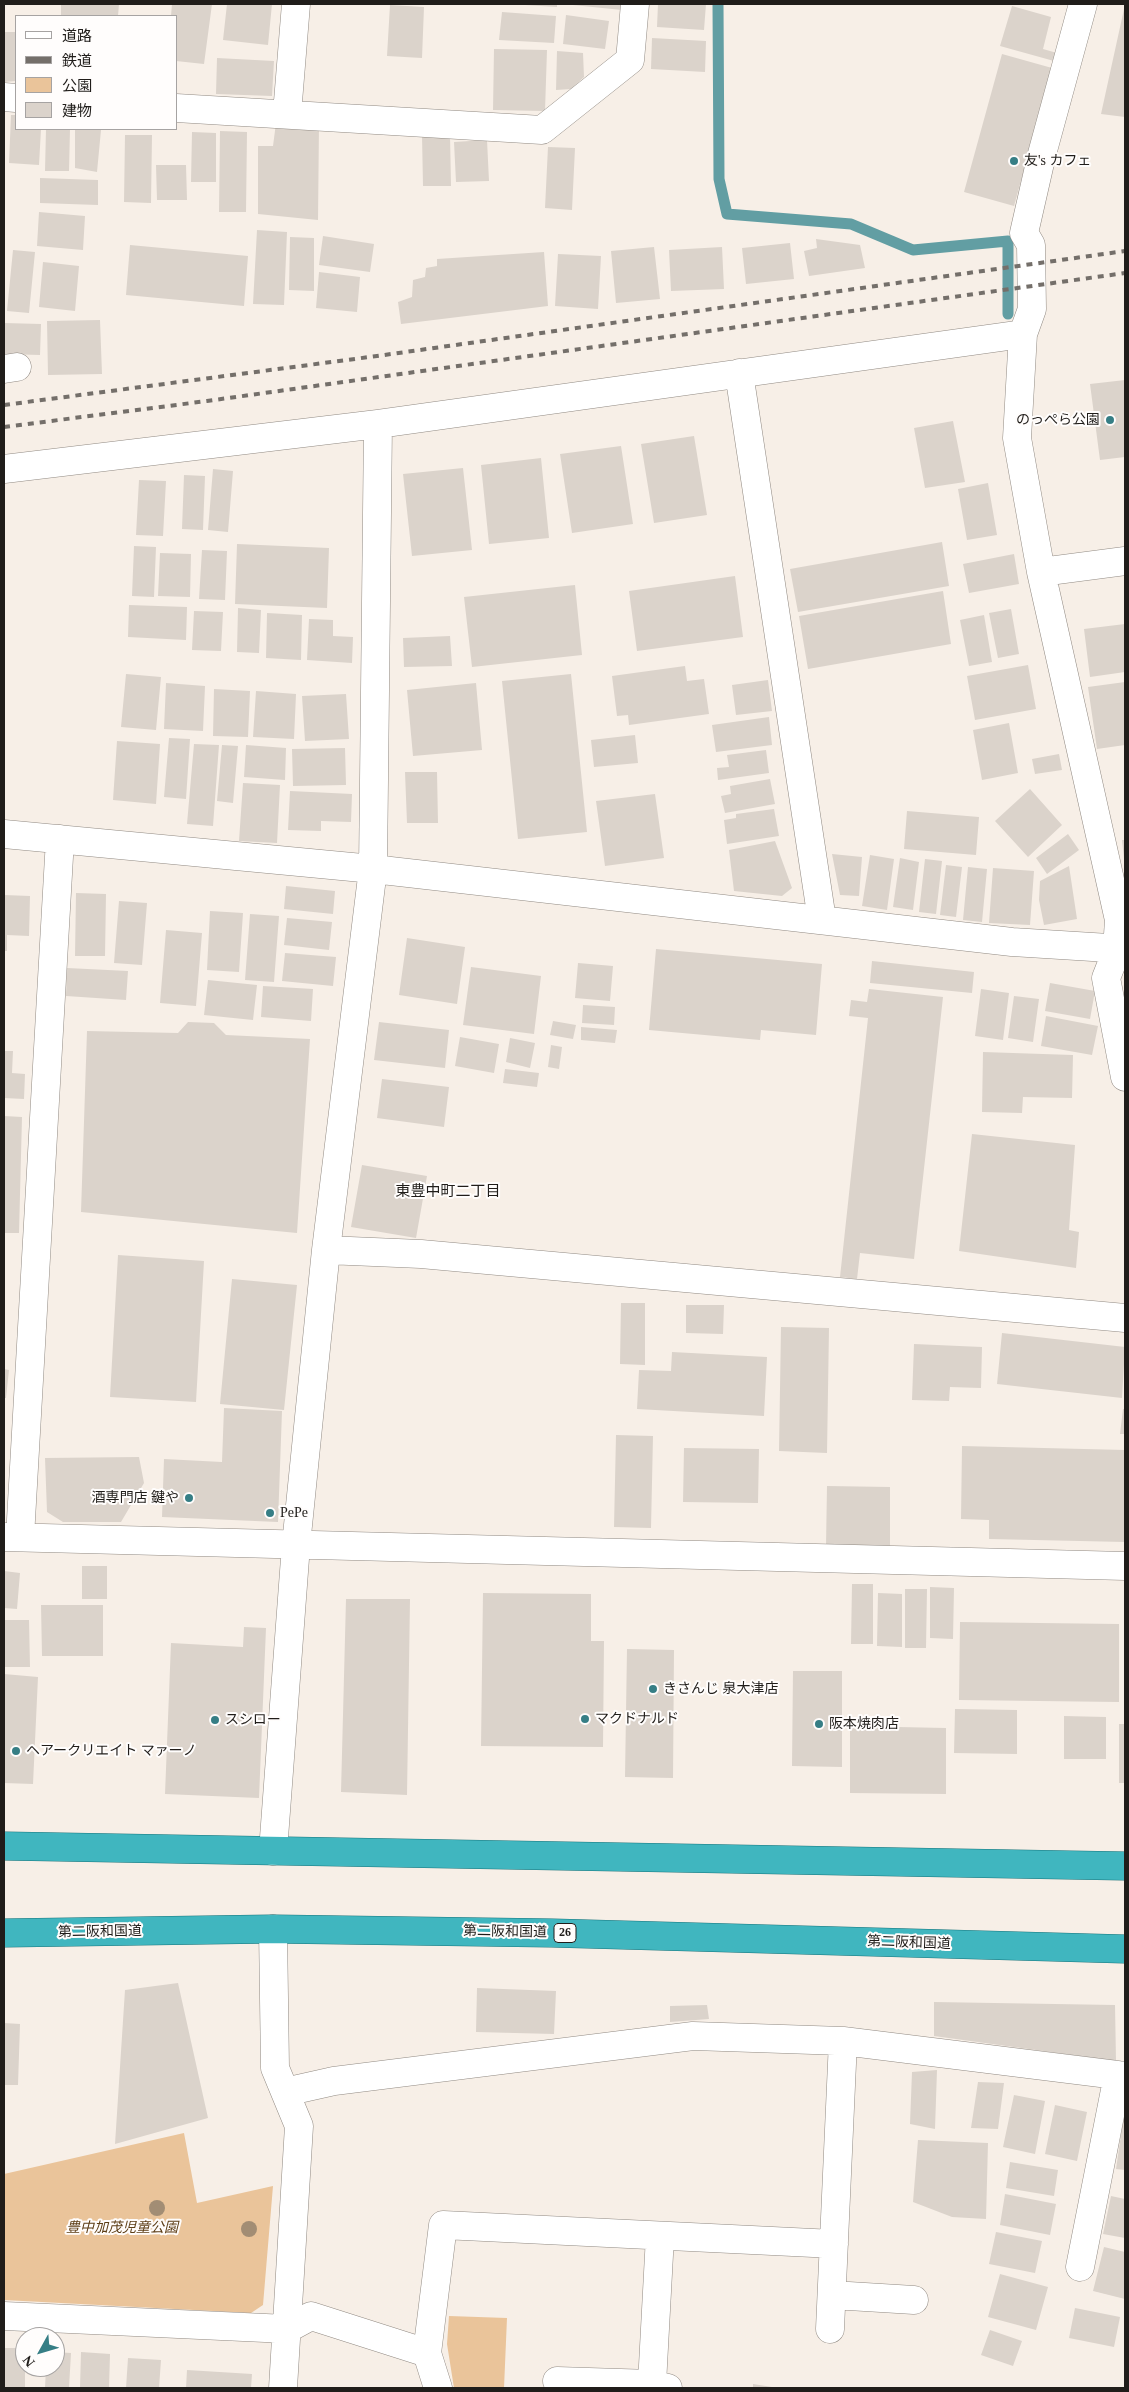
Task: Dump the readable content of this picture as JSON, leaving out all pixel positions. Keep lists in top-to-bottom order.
{
  "streets": {
    "highway": ["第二阪和国道", "26"]
  },
  "districts": ["東豊中町二丁目"],
  "parks": ["豊中加茂児童公園"],
  "places": [
    "友's カフェ",
    "のっぺら公園",
    "酒専門店 鍵や",
    "PePe",
    "きさんじ 泉大津店",
    "マクドナルド",
    "スシロー",
    "阪本焼肉店",
    "ヘアークリエイト マァーノ"
  ],
  "legend": [
    "道路",
    "鉄道",
    "公園",
    "建物"
  ],
  "north": "bottom left"
}
